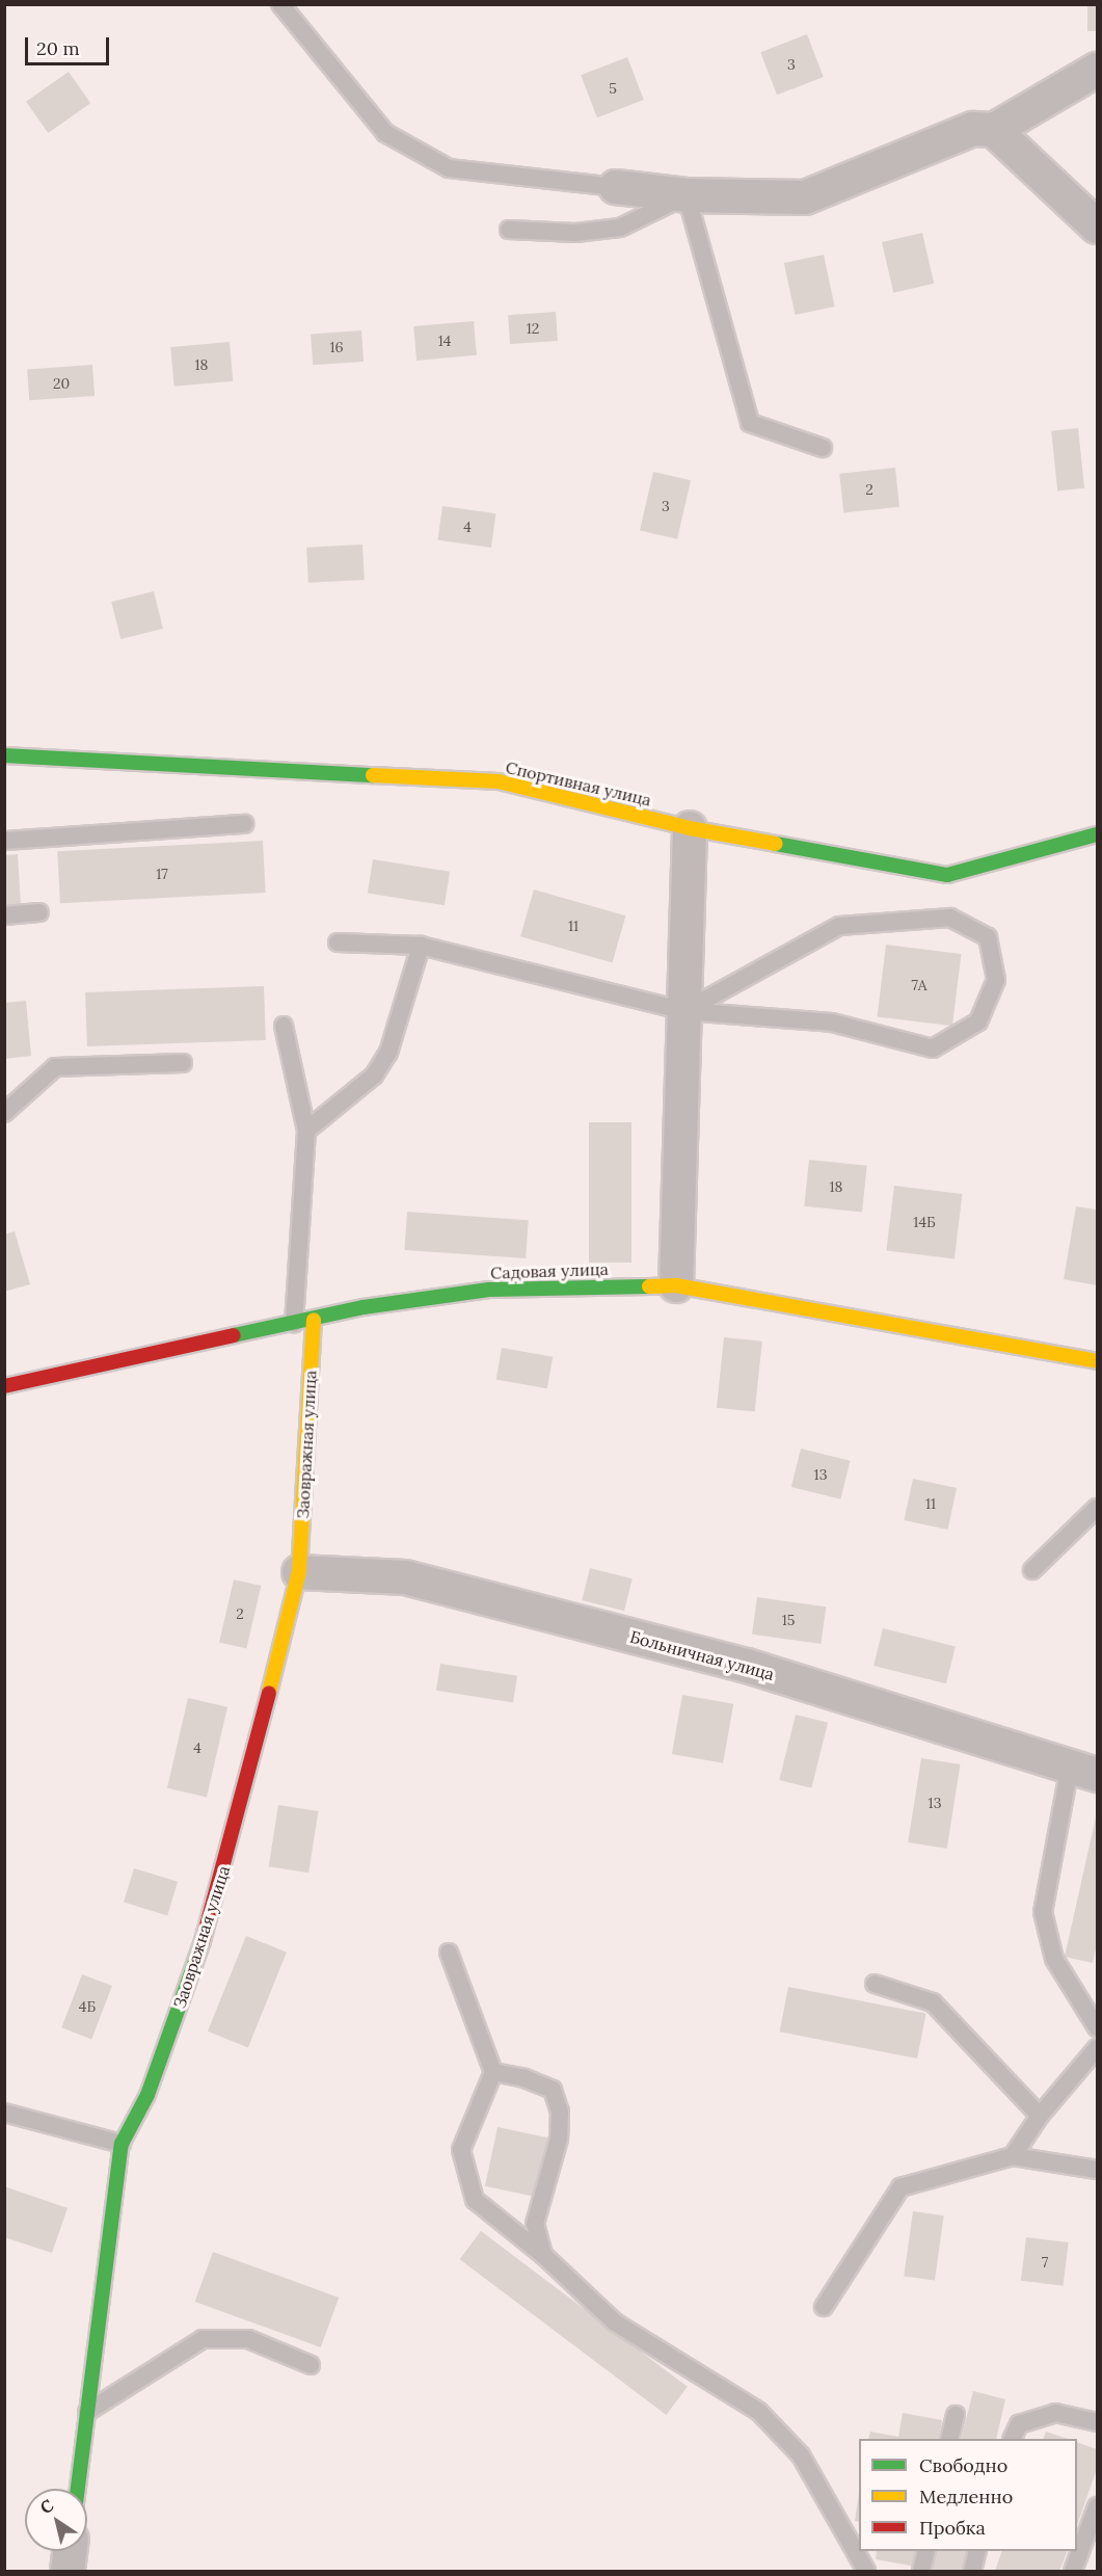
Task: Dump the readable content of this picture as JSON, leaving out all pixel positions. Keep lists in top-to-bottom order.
{
  "streets": {
    "street": [
      "Спортивная улица",
      "Садовая улица",
      "Заовражная улица",
      "Больничная улица"
    ]
  },
  "crossings": [
    ["Садовая улица", "Заовражная улица"],
    ["Заовражная улица", "Больничная улица"]
  ],
  "house_numbers": [
    "3",
    "5",
    "12",
    "14",
    "16",
    "18",
    "20",
    "2",
    "3",
    "4",
    "17",
    "11",
    "7А",
    "18",
    "14Б",
    "13",
    "11",
    "2",
    "15",
    "4",
    "13",
    "4Б",
    "7"
  ],
  "legend": ["Свободно", "Медленно", "Пробка"],
  "scale_bar": "20 m",
  "north": "top left"
}
